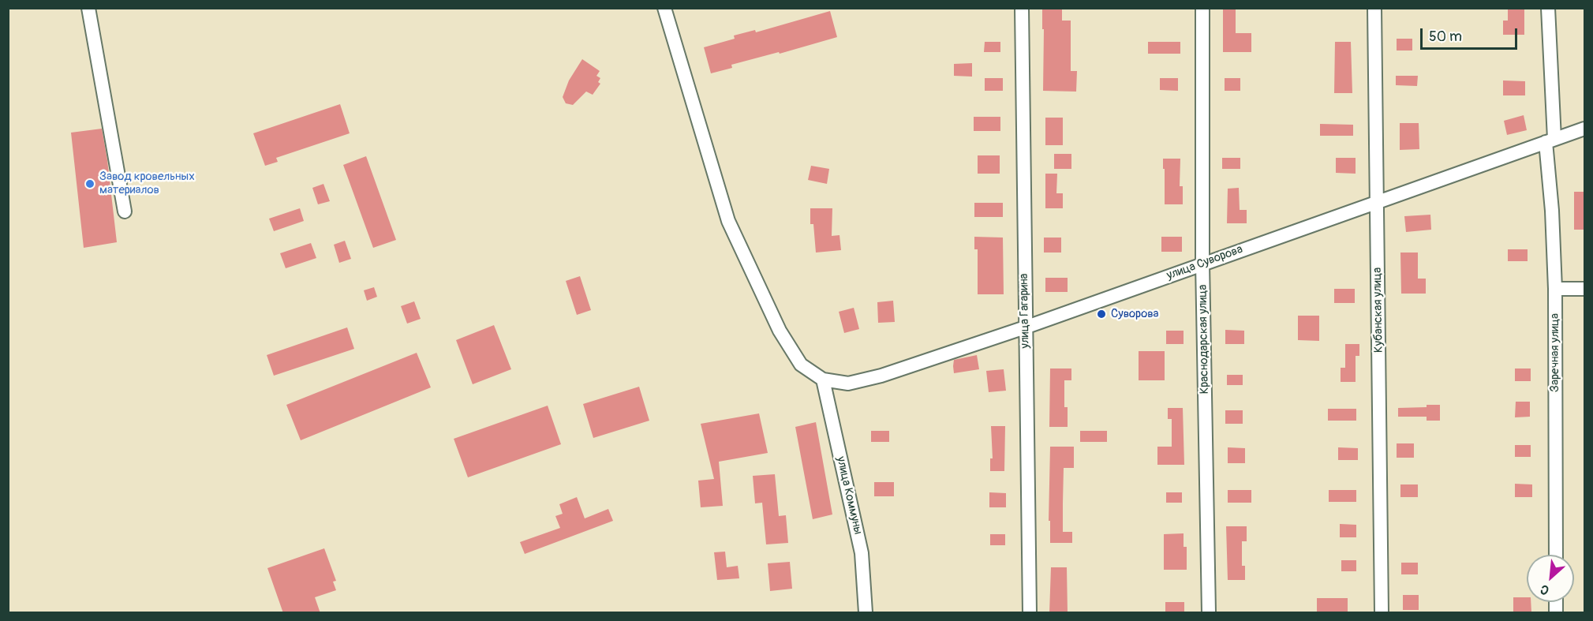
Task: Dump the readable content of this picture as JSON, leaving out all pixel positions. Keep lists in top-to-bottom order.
{
  "streets": {
    "street": [
      "улица Суворова",
      "Кубанская улица",
      "улица Гагарина",
      "Краснодарская улица",
      "Заречная улица",
      "улица Коммуны"
    ]
  },
  "crossings": [
    ["улица Суворова", "Кубанская улица"],
    ["улица Суворова", "улица Гагарина"],
    ["улица Суворова", "Краснодарская улица"],
    ["улица Суворова", "Заречная улица"],
    ["улица Суворова", "улица Коммуны"]
  ],
  "places": ["Завод кровельных материалов", "Суворова"],
  "scale_bar": "50 m",
  "north": "bottom left"
}
